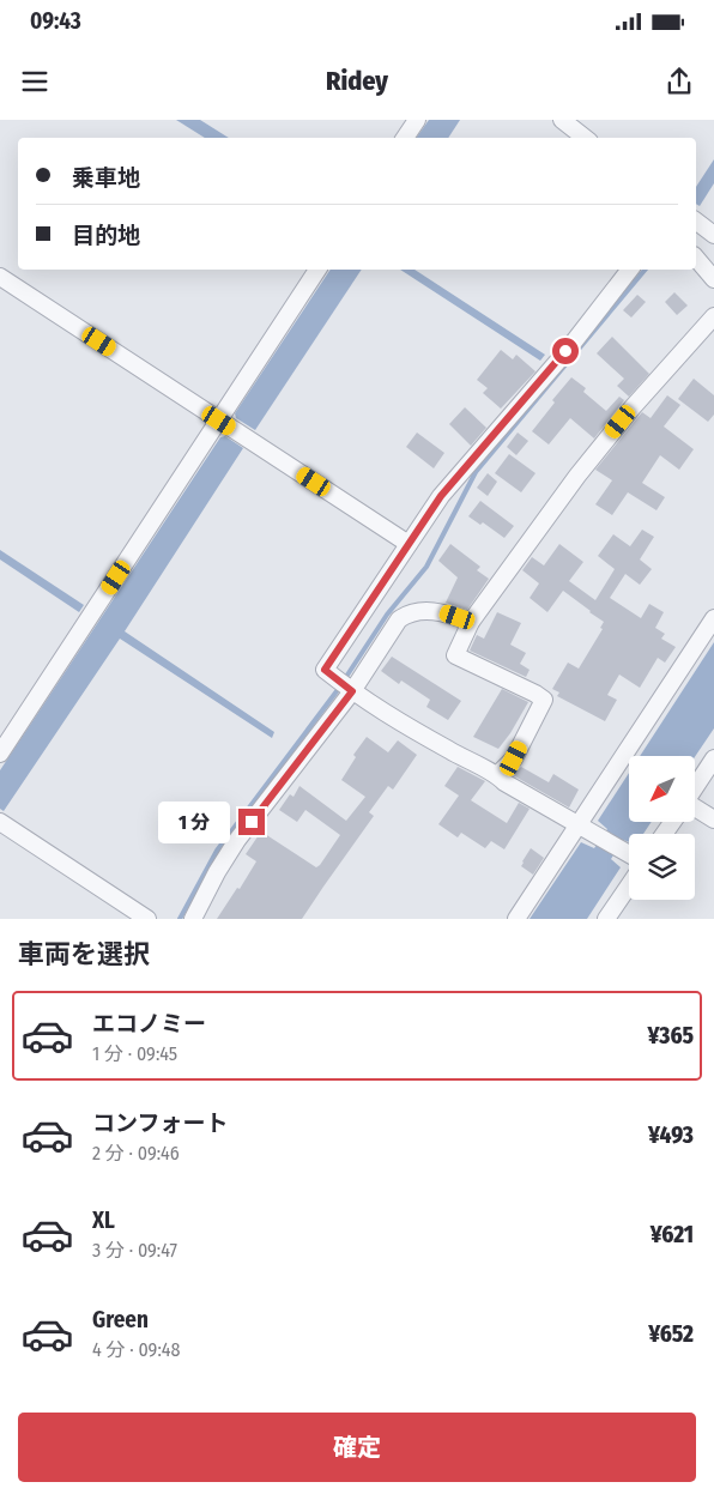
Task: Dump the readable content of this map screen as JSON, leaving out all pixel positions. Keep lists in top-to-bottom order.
{
  "north": "bottom left",
  "page": {
    "status": "09:43",
    "header": "Ridey",
    "banner": ["乗車地", "目的地"],
    "bubble": "1 分",
    "heading": "車両を選択",
    "list": [
      {
        "name": "エコノミー",
        "note": "1 分 · 09:45",
        "value": "¥365"
      },
      {
        "name": "コンフォート",
        "note": "2 分 · 09:46",
        "value": "¥493"
      },
      {
        "name": "XL",
        "note": "3 分 · 09:47",
        "value": "¥621"
      },
      {
        "name": "Green",
        "note": "4 分 · 09:48",
        "value": "¥652"
      }
    ],
    "buttons": "確定"
  }
}
